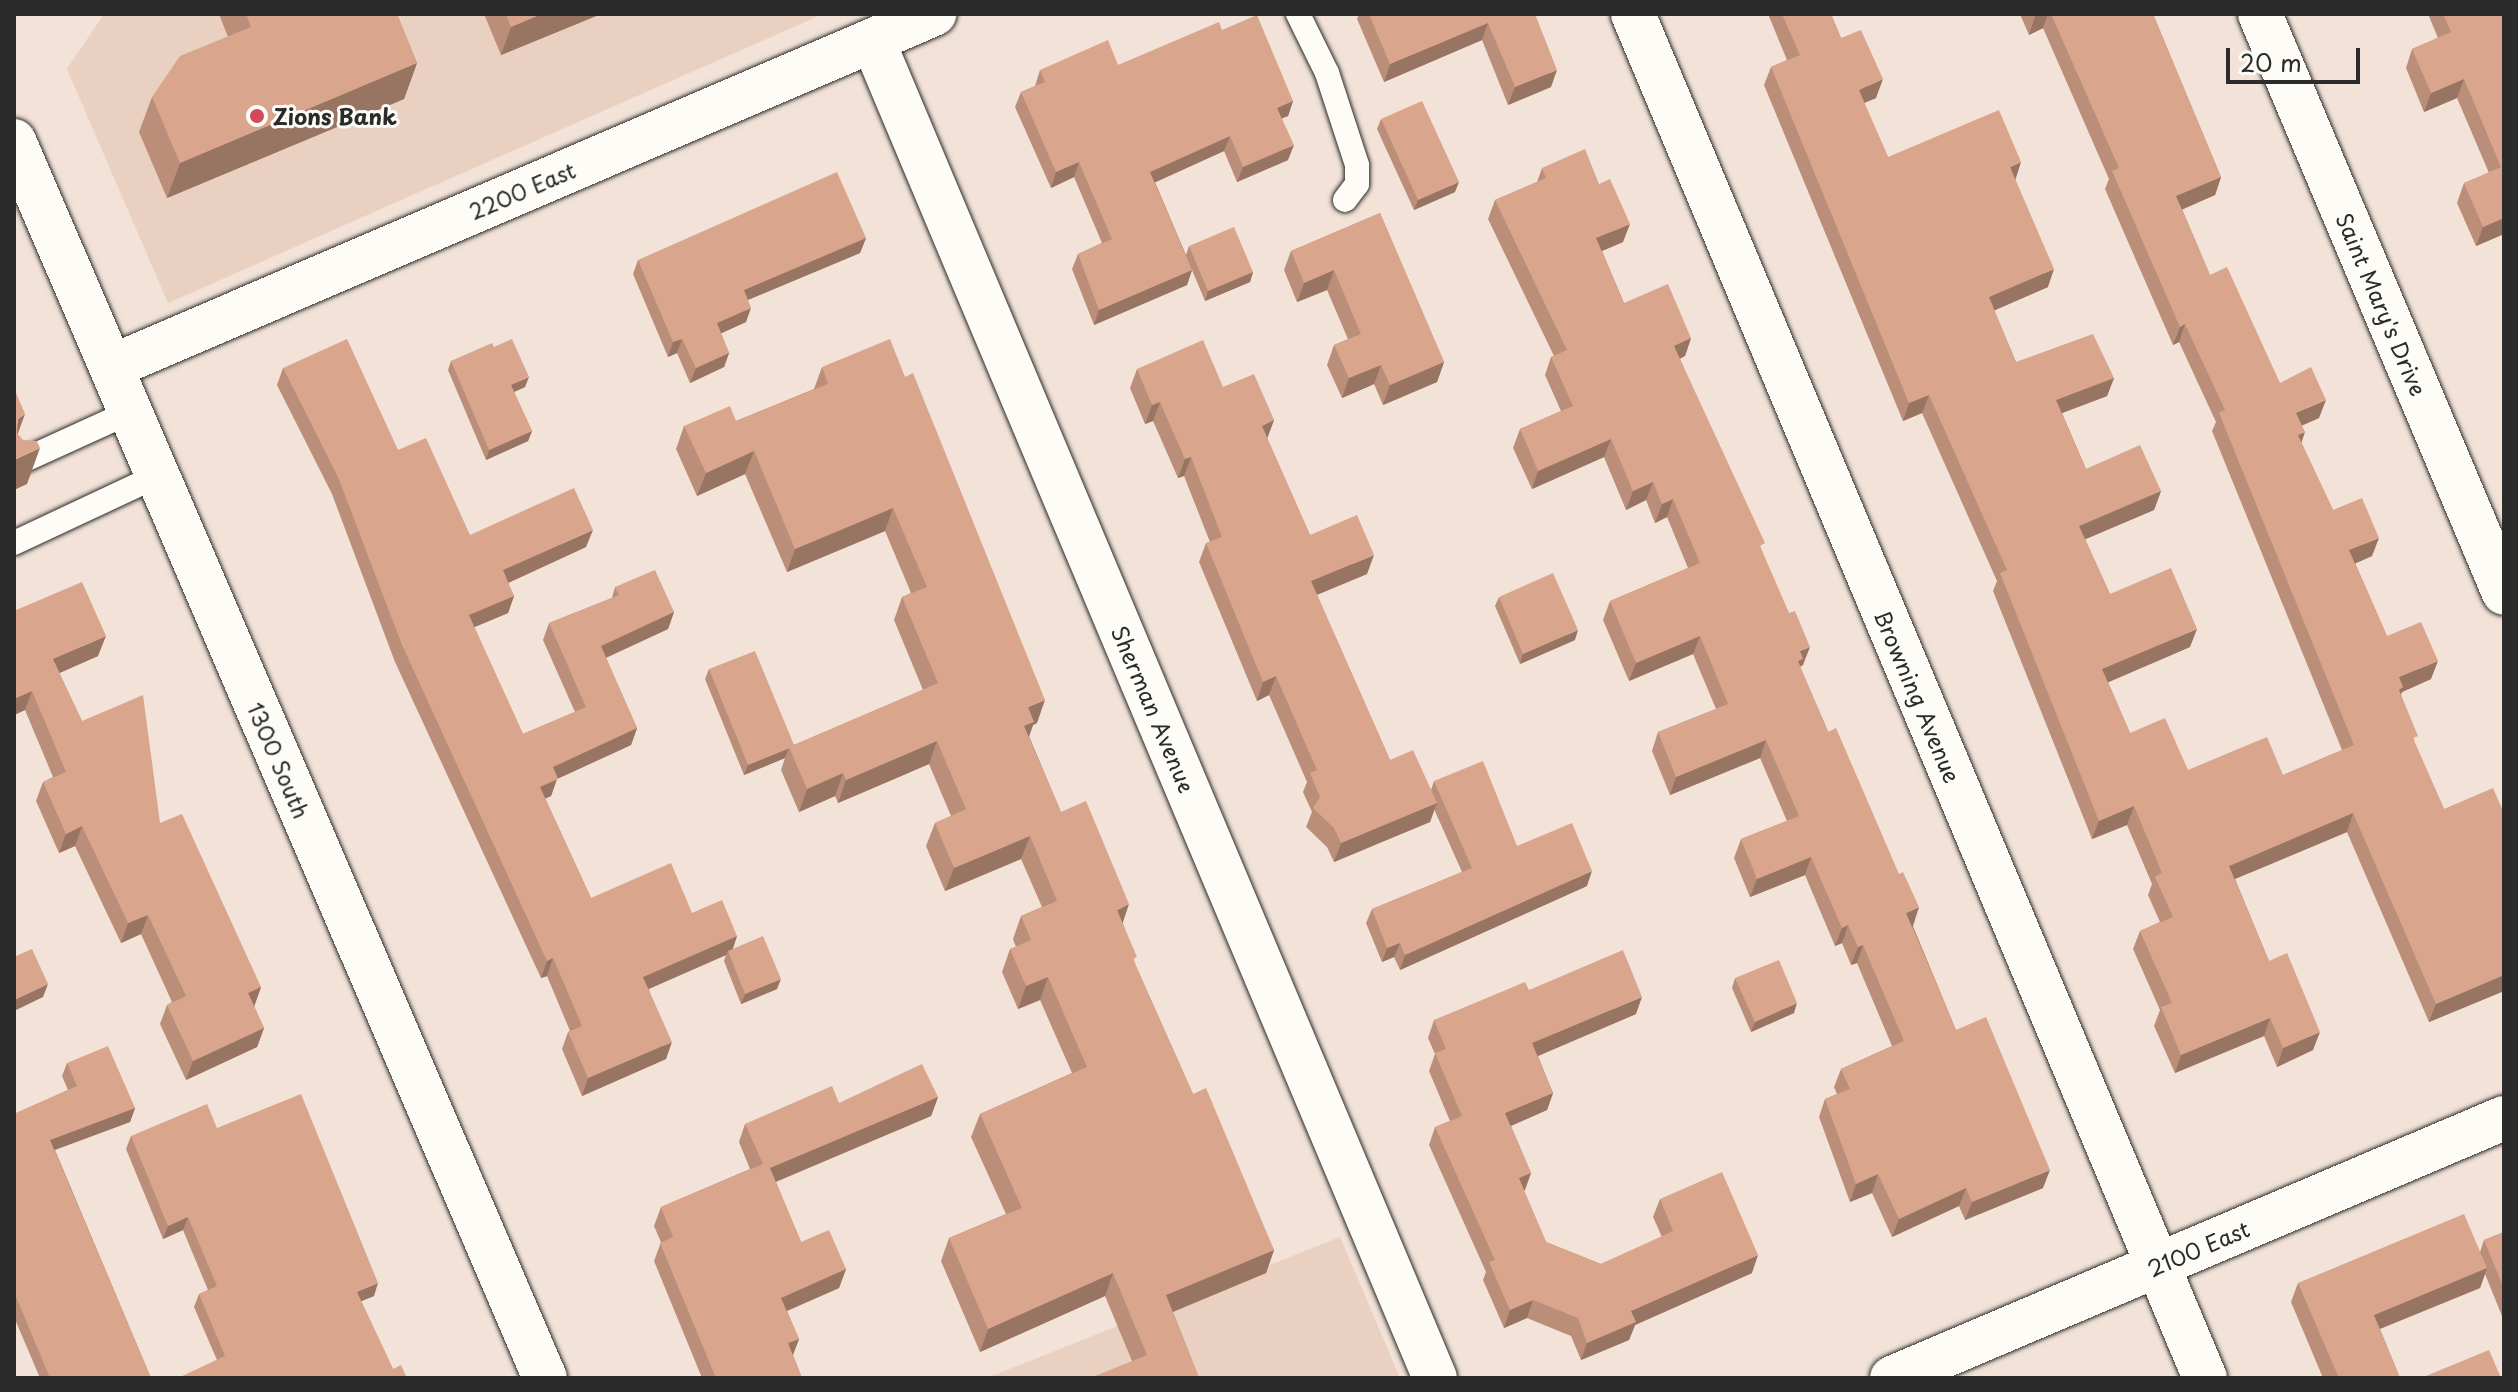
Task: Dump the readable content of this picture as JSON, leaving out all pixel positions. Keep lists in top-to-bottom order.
{
  "streets": {
    "street": [
      "2200 East",
      "Saint Mary's Drive",
      "Browning Avenue",
      "Sherman Avenue",
      "1300 South",
      "2100 East"
    ]
  },
  "crossings": [
    ["2200 East", "Sherman Avenue"],
    ["2200 East", "1300 South"],
    ["Browning Avenue", "2100 East"]
  ],
  "places": ["Zions Bank"],
  "scale_bar": "20 m"
}
